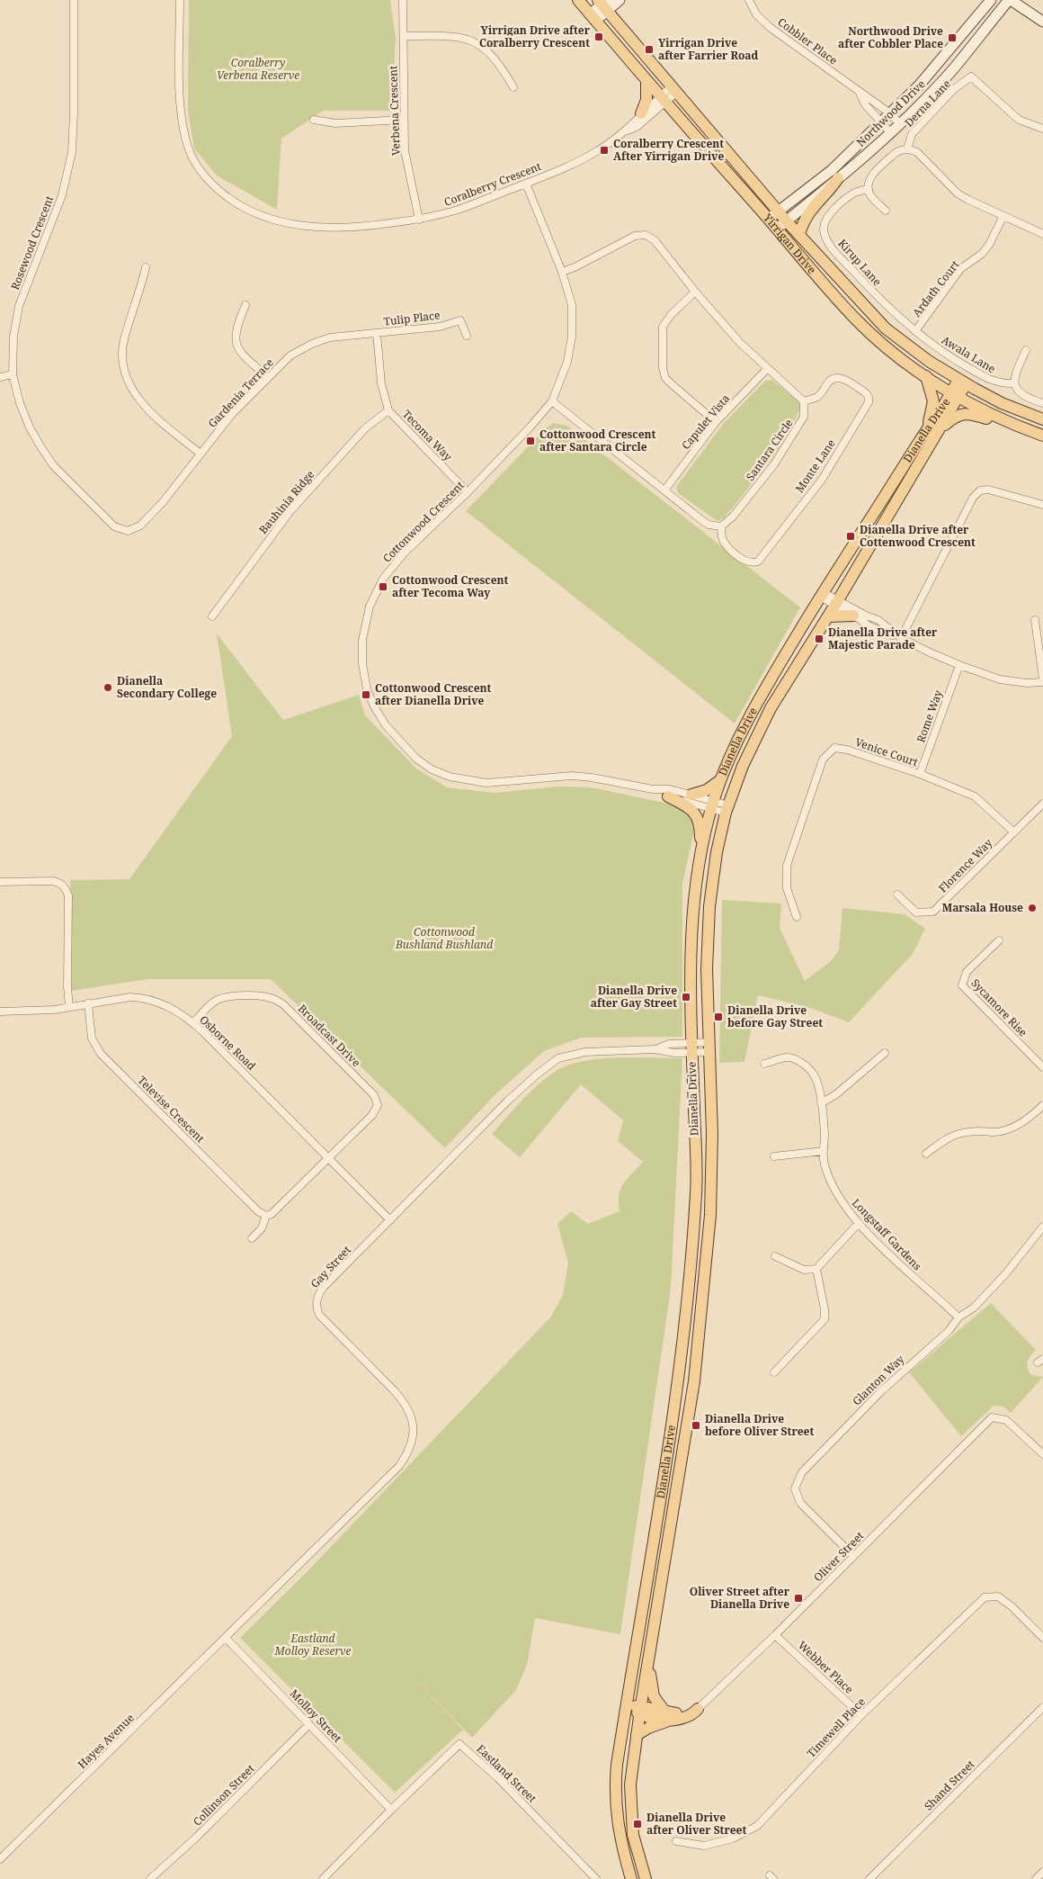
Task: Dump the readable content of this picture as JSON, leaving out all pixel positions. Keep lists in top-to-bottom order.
{
  "streets": {
    "main road": ["Yirrigan Drive", "Dianella Drive"],
    "street": [
      "Cobbler Place",
      "Derna Lane",
      "Verbena Crescent",
      "Northwood Drive",
      "Coralberry Crescent",
      "Rosewood Crescent",
      "Kirup Lane",
      "Ardath Court",
      "Tulip Place",
      "Awala Lane",
      "Gardenia Terrace",
      "Capulet Vista",
      "Tecoma Way",
      "Santara Circle",
      "Monte Lane",
      "Bauhinia Ridge",
      "Cottonwood Crescent",
      "Rome Way",
      "Venice Court",
      "Florence Way",
      "Sycamore Rise",
      "Broadcast Drive",
      "Osborne Road",
      "Televise Crescent",
      "Longstaff Gardens",
      "Gay Street",
      "Glanton Way",
      "Oliver Street",
      "Webber Place",
      "Molloy Street",
      "Timewell Place",
      "Hayes Avenue",
      "Eastland Street",
      "Shand Street",
      "Collinson Street"
    ]
  },
  "crossings": [
    ["Cobbler Place", "Northwood Drive"],
    ["Verbena Crescent", "Coralberry Crescent"],
    ["Northwood Drive", "Yirrigan Drive"],
    ["Coralberry Crescent", "Yirrigan Drive"],
    ["Coralberry Crescent", "Cottonwood Crescent"],
    ["Rosewood Crescent", "Gardenia Terrace"],
    ["Yirrigan Drive", "Dianella Drive"],
    ["Kirup Lane", "Ardath Court"],
    ["Kirup Lane", "Awala Lane"],
    ["Ardath Court", "Awala Lane"],
    ["Tulip Place", "Gardenia Terrace"],
    ["Tulip Place", "Tecoma Way"],
    ["Gardenia Terrace", "Tecoma Way"],
    ["Dianella Drive", "Cottonwood Crescent"],
    ["Dianella Drive", "Gay Street"],
    ["Tecoma Way", "Bauhinia Ridge"],
    ["Tecoma Way", "Cottonwood Crescent"],
    ["Santara Circle", "Monte Lane"],
    ["Rome Way", "Venice Court"],
    ["Venice Court", "Florence Way"],
    ["Broadcast Drive", "Osborne Road"],
    ["Osborne Road", "Televise Crescent"],
    ["Osborne Road", "Gay Street"],
    ["Longstaff Gardens", "Glanton Way"],
    ["Gay Street", "Molloy Street"],
    ["Gay Street", "Hayes Avenue"],
    ["Glanton Way", "Oliver Street"],
    ["Oliver Street", "Webber Place"],
    ["Webber Place", "Timewell Place"],
    ["Molloy Street", "Hayes Avenue"],
    ["Molloy Street", "Eastland Street"],
    ["Molloy Street", "Collinson Street"]
  ],
  "parks": ["Coralberry Verbena Reserve", "Cottonwood Bushland Bushland", "Eastland Molloy Reserve"],
  "places": {
    "transit": [
      "Yirrigan Drive after Coralberry Crescent",
      "Northwood Drive after Cobbler Place",
      "Yirrigan Drive after Farrier Road",
      "Coralberry Crescent After Yirrigan Drive",
      "Cottonwood Crescent after Santara Circle",
      "Dianella Drive after Cottenwood Crescent",
      "Cottonwood Crescent after Tecoma Way",
      "Dianella Drive after Majestic Parade",
      "Cottonwood Crescent after Dianella Drive",
      "Dianella Drive after Gay Street",
      "Dianella Drive before Gay Street",
      "Dianella Drive before Oliver Street",
      "Oliver Street after Dianella Drive",
      "Dianella Drive after Oliver Street"
    ],
    "other": ["Dianella Secondary College", "Marsala House"]
  }
}
